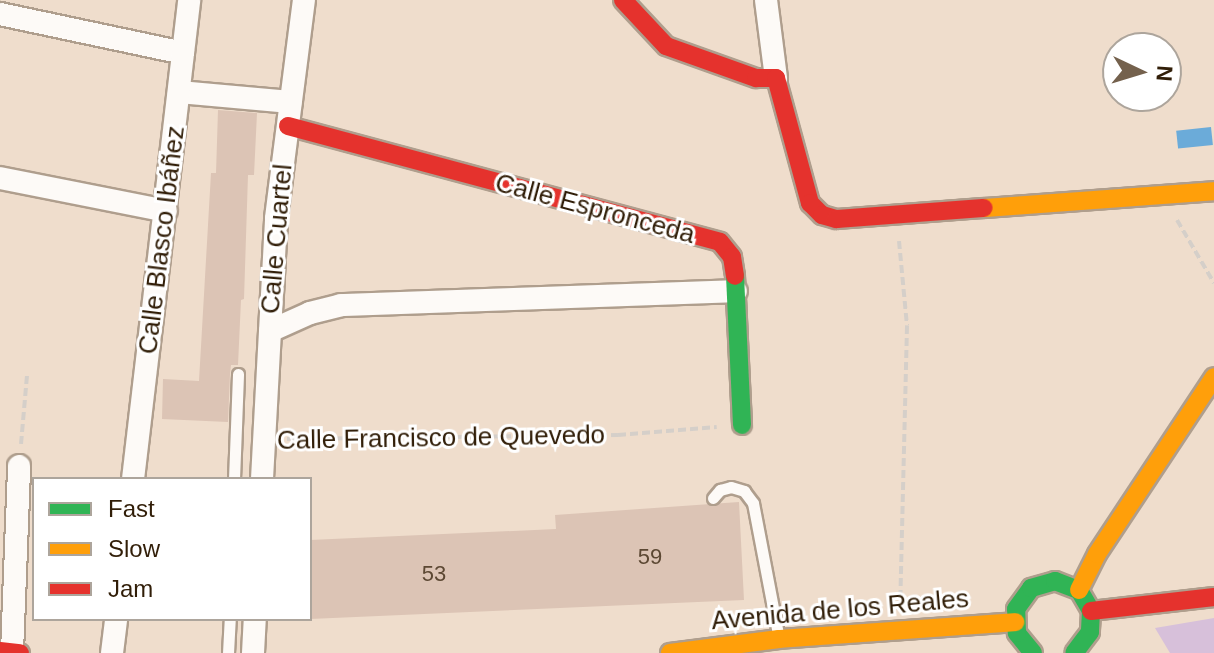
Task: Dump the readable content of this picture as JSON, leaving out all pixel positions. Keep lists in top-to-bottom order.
{
  "streets": {
    "street": [
      "Calle Espronceda",
      "Calle Cuartel",
      "Calle Blasco Ibáñez",
      "Avenida de los Reales"
    ],
    "path": ["Calle Francisco de Quevedo"]
  },
  "crossings": [
    ["Calle Espronceda", "Calle Cuartel"],
    ["Calle Espronceda", "Calle Francisco de Quevedo"],
    ["Calle Cuartel", "Calle Francisco de Quevedo"]
  ],
  "house_numbers": ["59", "53"],
  "legend": ["Fast", "Slow", "Jam"],
  "north": "right"
}
